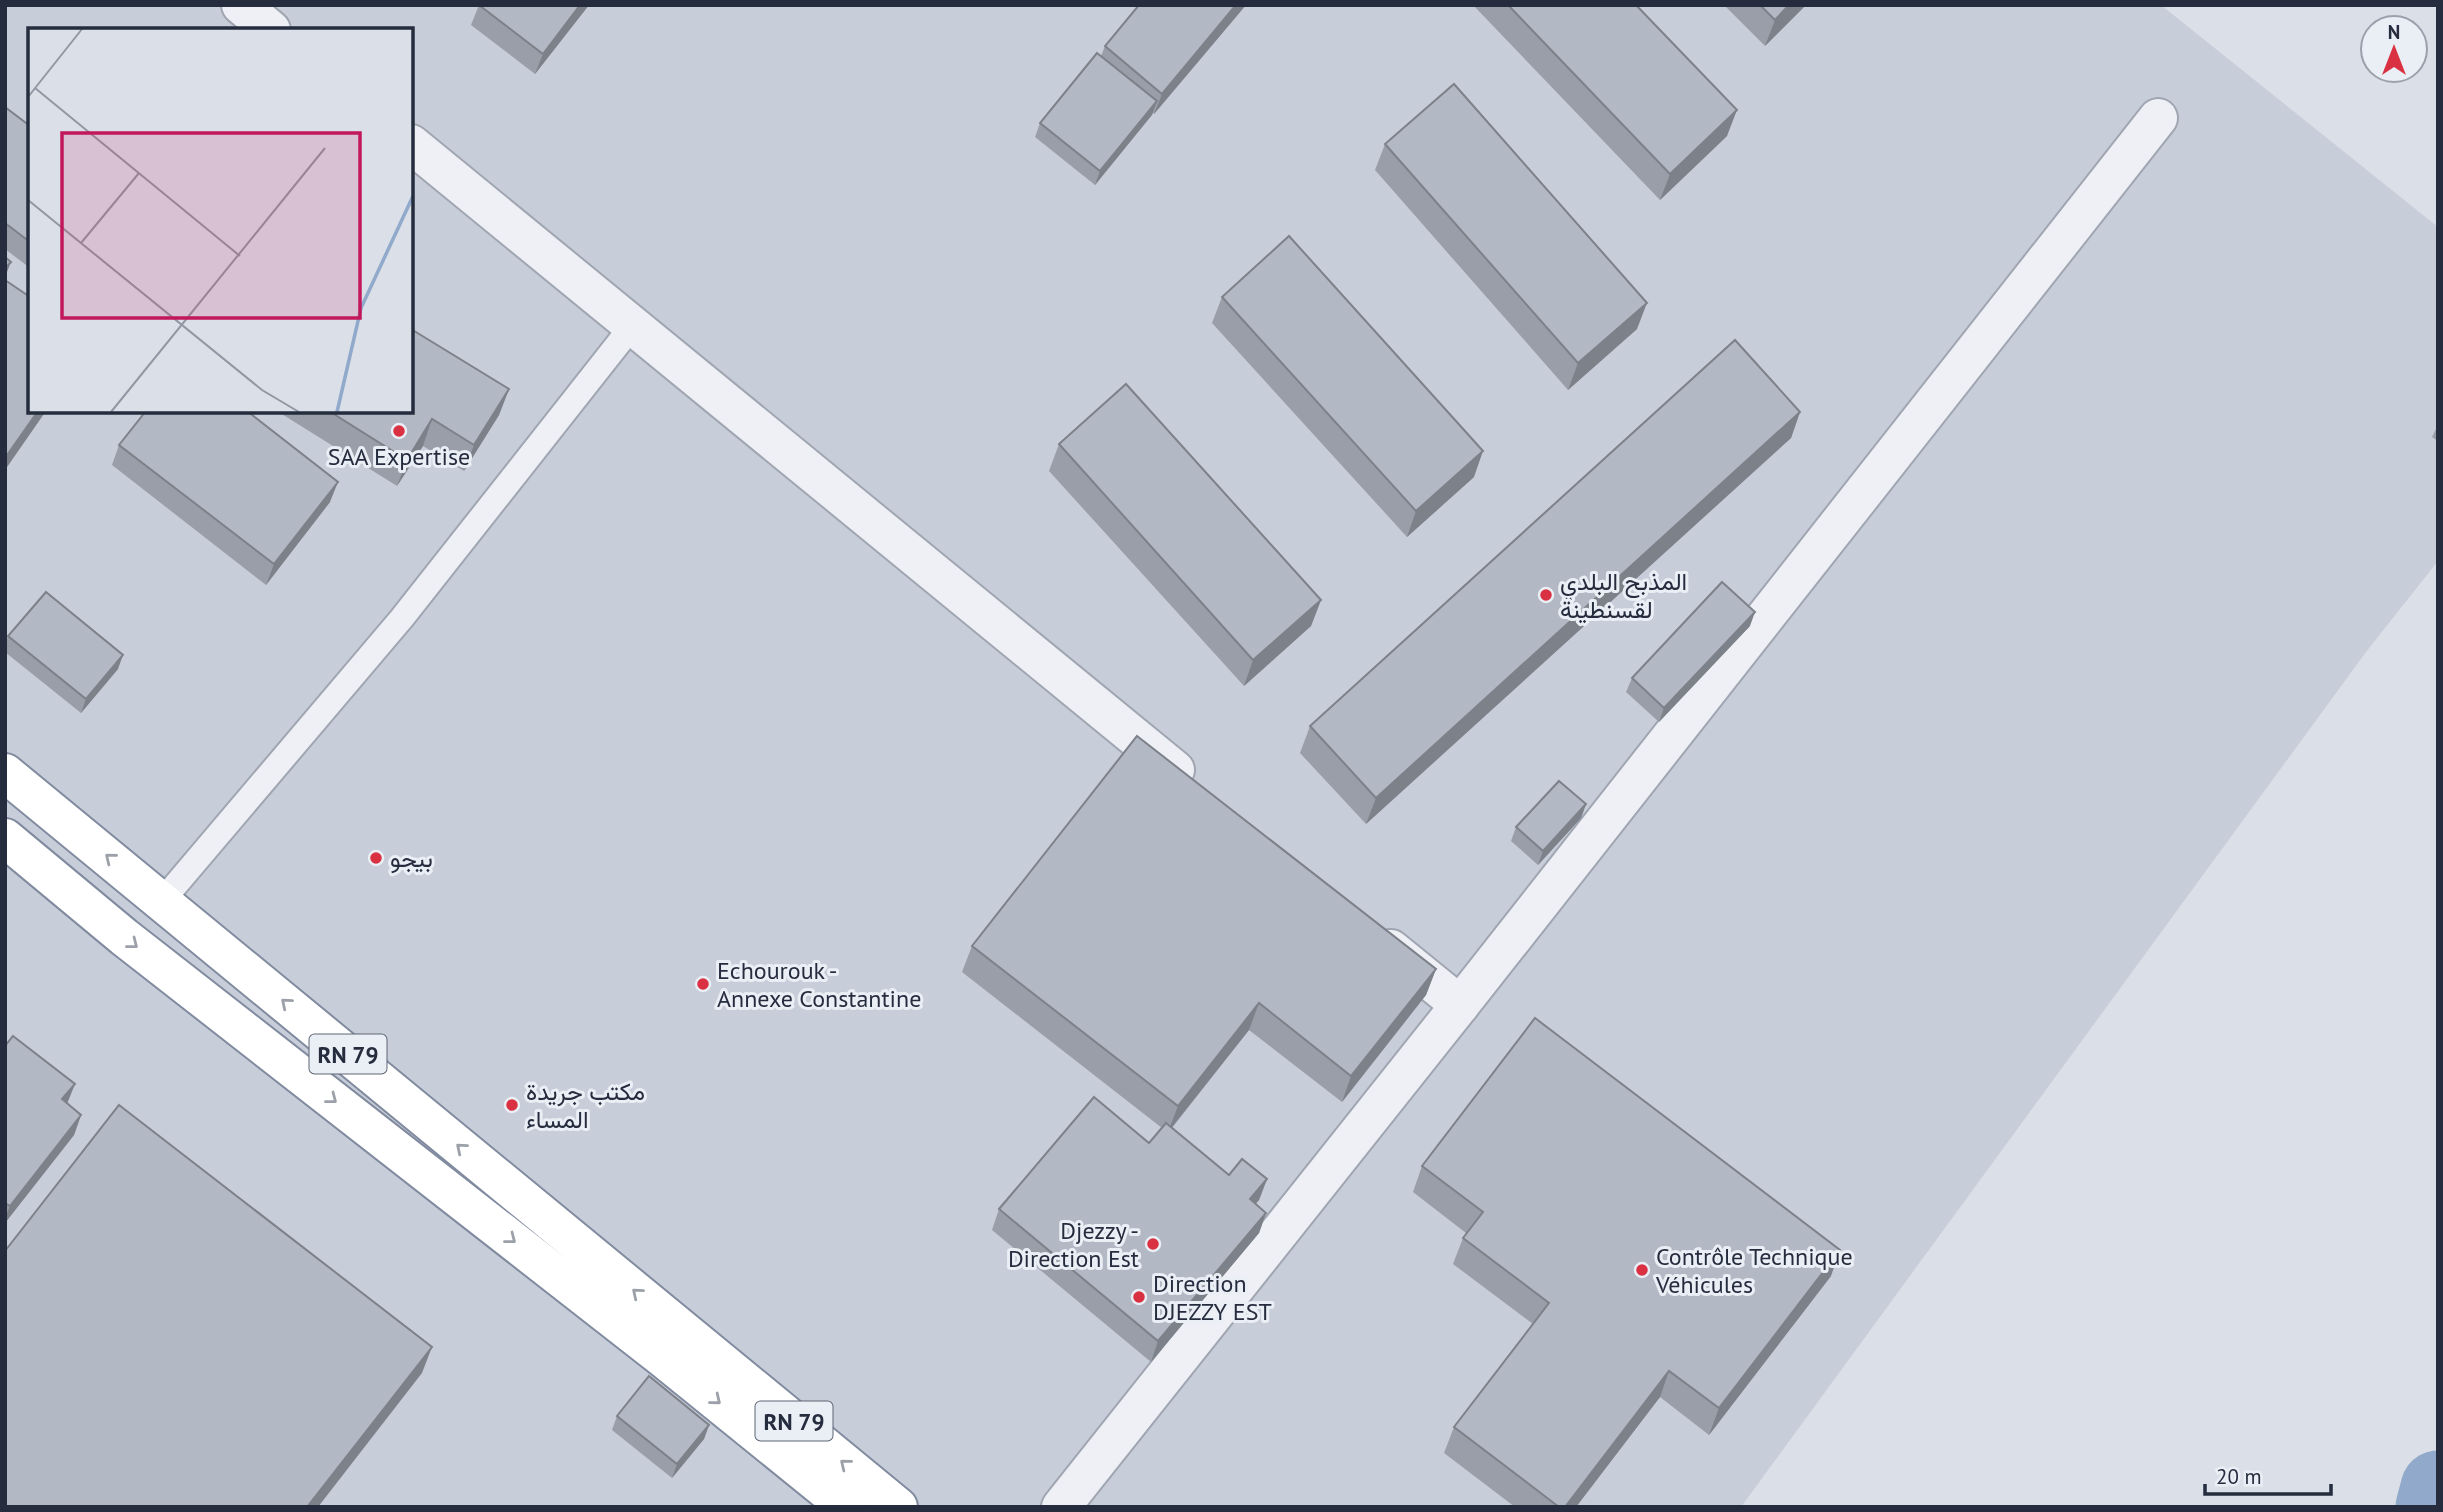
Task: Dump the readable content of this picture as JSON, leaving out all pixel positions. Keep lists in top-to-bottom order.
{
  "streets": {
    "highway": ["RN 79"]
  },
  "places": [
    "SAA Expertise",
    "المذبح البلدي لقسنطينة",
    "بيجو",
    "Echourouk - Annexe Constantine",
    "مكتب جريدة المساء",
    "Djezzy - Direction Est",
    "Contrôle Technique Véhicules",
    "Direction DJEZZY EST"
  ],
  "scale_bar": "20 m",
  "north": "top"
}
